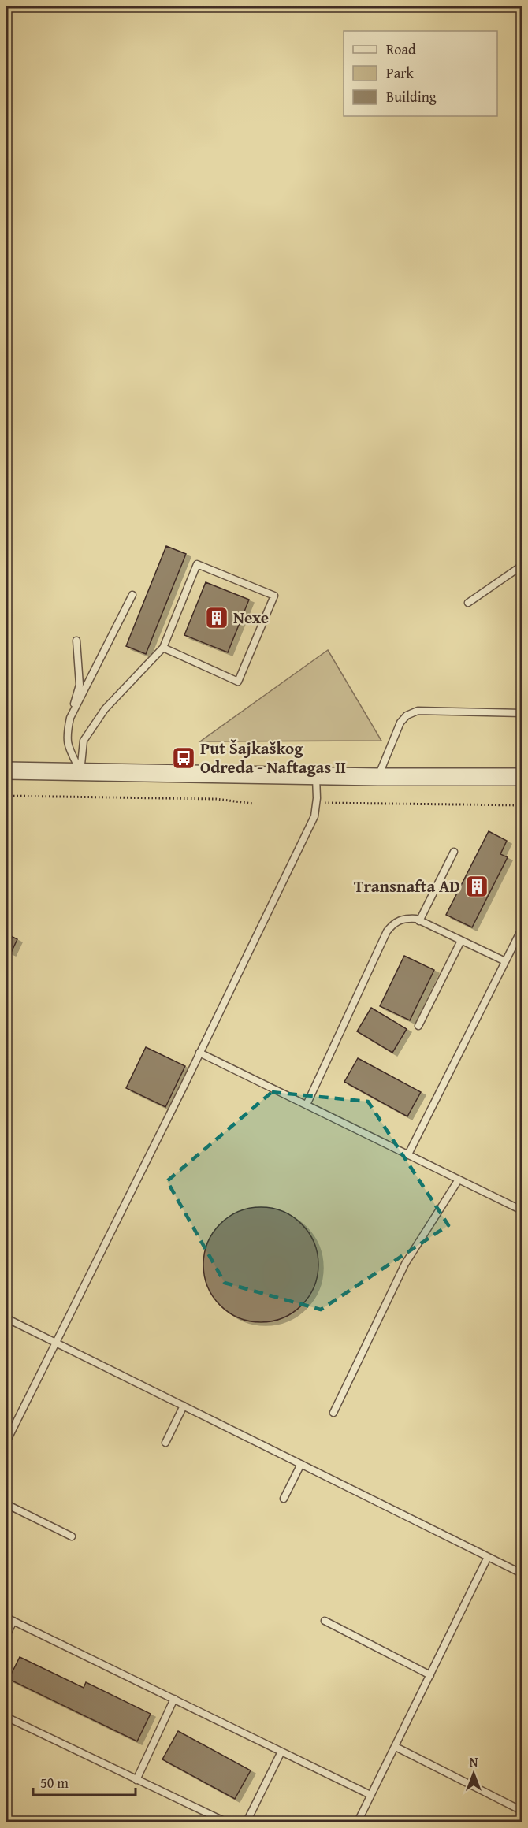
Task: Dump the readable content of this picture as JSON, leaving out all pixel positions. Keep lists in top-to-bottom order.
{
  "places": {
    "building": ["Nexe", "Transnafta AD"],
    "bus stop": ["Put Šajkaškog Odreda - Naftagas II"]
  },
  "legend": ["Road", "Park", "Building"],
  "scale_bar": "50 m",
  "north": "top"
}
